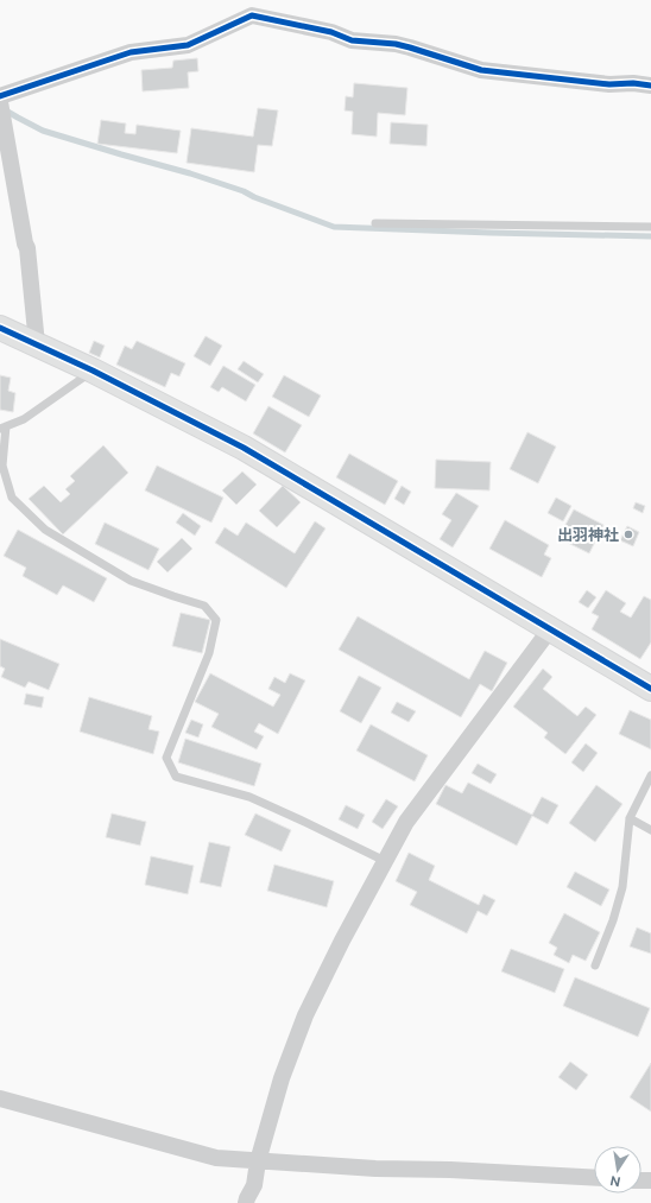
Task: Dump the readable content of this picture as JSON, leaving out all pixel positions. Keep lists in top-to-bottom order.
{
  "places": ["出羽神社"],
  "north": "bottom"
}
